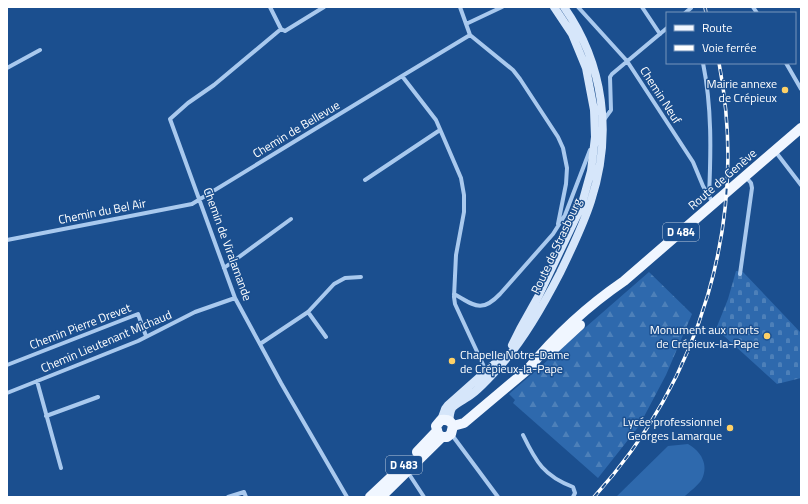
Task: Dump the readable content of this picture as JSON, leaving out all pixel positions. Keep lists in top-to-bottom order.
{
  "streets": {
    "main road": [
      "Route de Genève",
      "D 484",
      "Route de Strasbourg",
      "D 483"
    ],
    "street": [
      "Chemin Neuf",
      "Chemin de Bellevue",
      "Chemin du Bel Air",
      "Chemin de Viralamande",
      "Chemin Pierre Drevet",
      "Chemin Lieutenant Michaud"
    ]
  },
  "crossings": [
    ["Chemin Neuf", "Route de Genève"],
    ["Chemin de Bellevue", "Chemin du Bel Air"],
    ["Chemin de Bellevue", "Chemin de Viralamande"],
    ["Route de Genève", "Route de Strasbourg"],
    ["Chemin du Bel Air", "Chemin de Viralamande"],
    ["Chemin de Viralamande", "Chemin Lieutenant Michaud"],
    ["Chemin Pierre Drevet", "Chemin Lieutenant Michaud"]
  ],
  "places": [
    "Mairie annexe de Crépieux",
    "Monument aux morts de Crépieux-la-Pape",
    "Chapelle Notre-Dame de Crépieux-la-Pape",
    "Lycée professionnel Georges Lamarque"
  ],
  "legend": ["Route", "Voie ferrée"]
}
